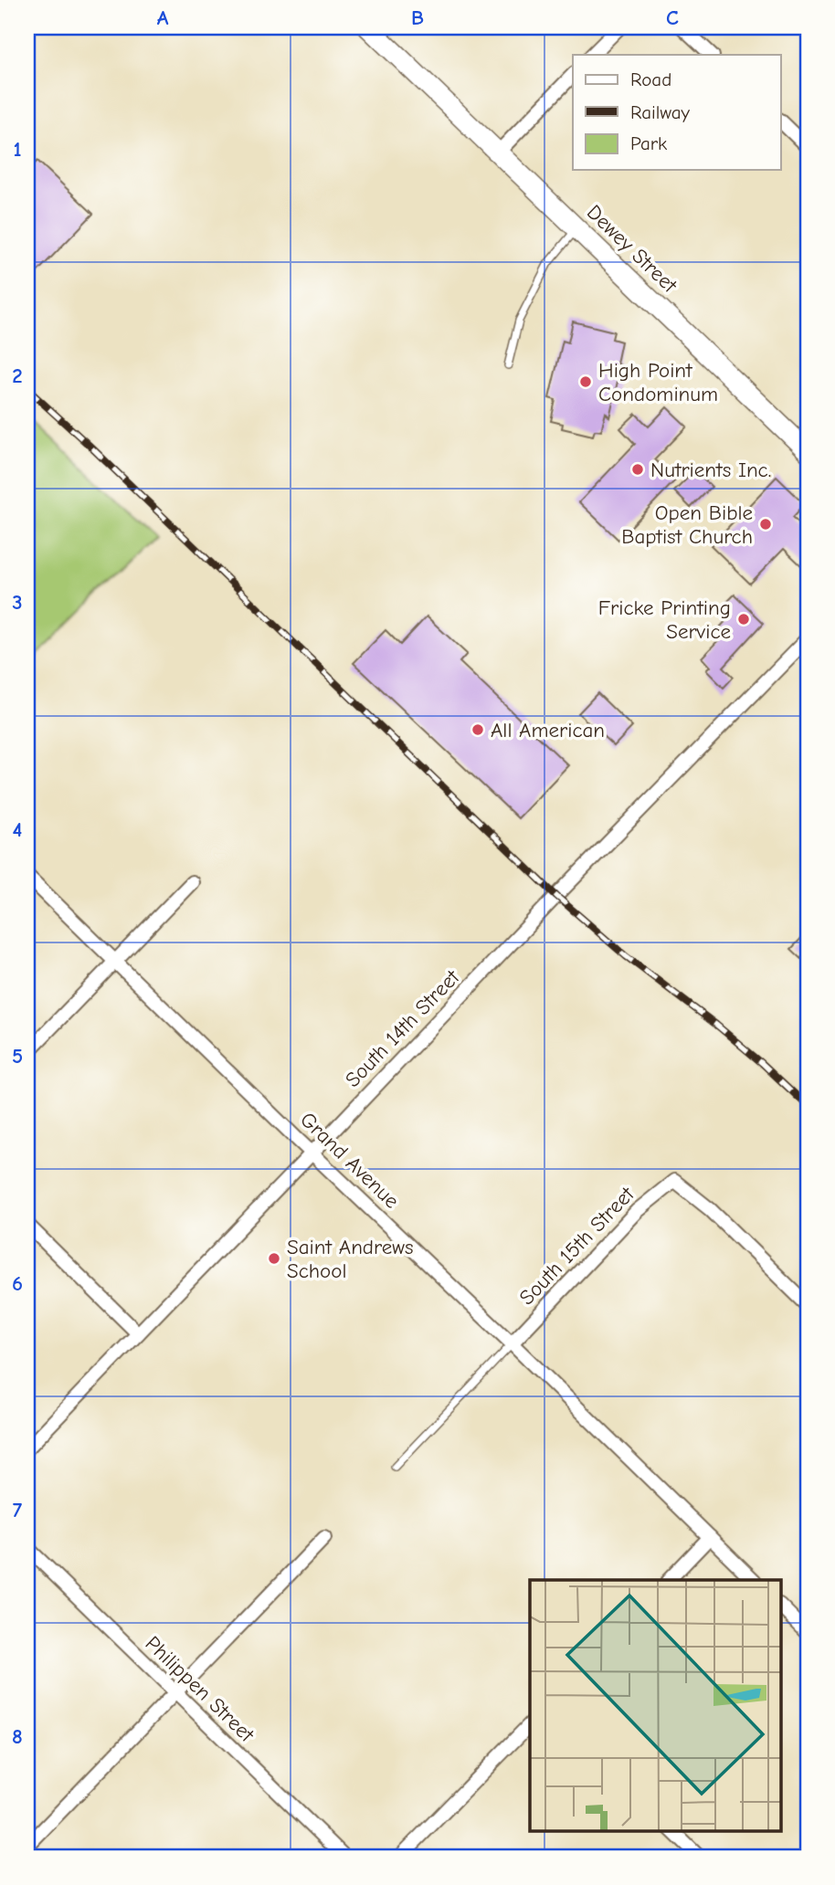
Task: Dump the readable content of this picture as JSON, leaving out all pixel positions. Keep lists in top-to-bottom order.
{
  "streets": {
    "street": [
      "Dewey Street",
      "South 14th Street",
      "Grand Avenue",
      "South 15th Street",
      "Philippen Street"
    ]
  },
  "crossings": [
    ["South 14th Street", "Grand Avenue"],
    ["Grand Avenue", "South 15th Street"]
  ],
  "places": [
    "High Point Condominum",
    "Nutrients Inc.",
    "Open Bible Baptist Church",
    "Fricke Printing Service",
    "All American",
    "Saint Andrews School"
  ],
  "legend": ["Road", "Railway", "Park"],
  "grid": {
    "columns": ["A", "B", "C"],
    "rows": [
      "1",
      "2",
      "3",
      "4",
      "5",
      "6",
      "7",
      "8"
    ]
  }
}
